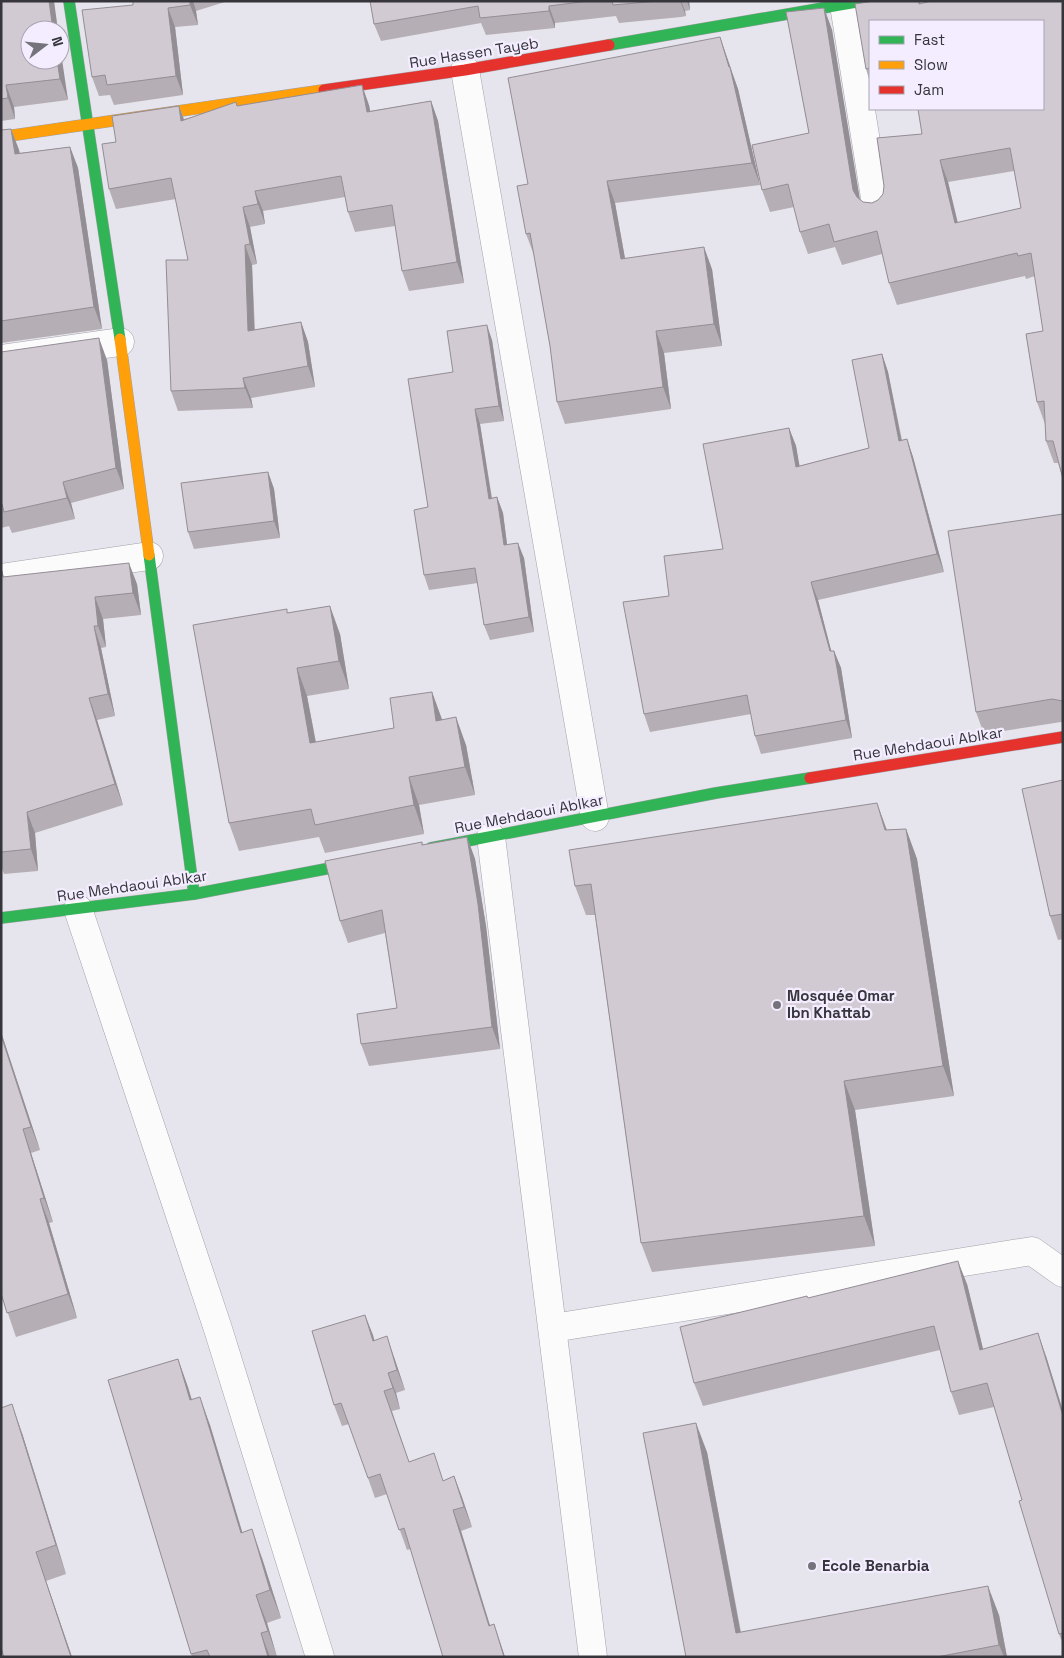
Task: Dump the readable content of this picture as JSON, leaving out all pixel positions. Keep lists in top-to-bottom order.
{
  "streets": {
    "street": ["Rue Hassen Tayeb", "Rue Mehdaoui Ablkar"]
  },
  "places": ["Mosquée Omar Ibn Khattab", "Ecole Benarbia"],
  "legend": ["Fast", "Slow", "Jam"],
  "north": "right"
}
